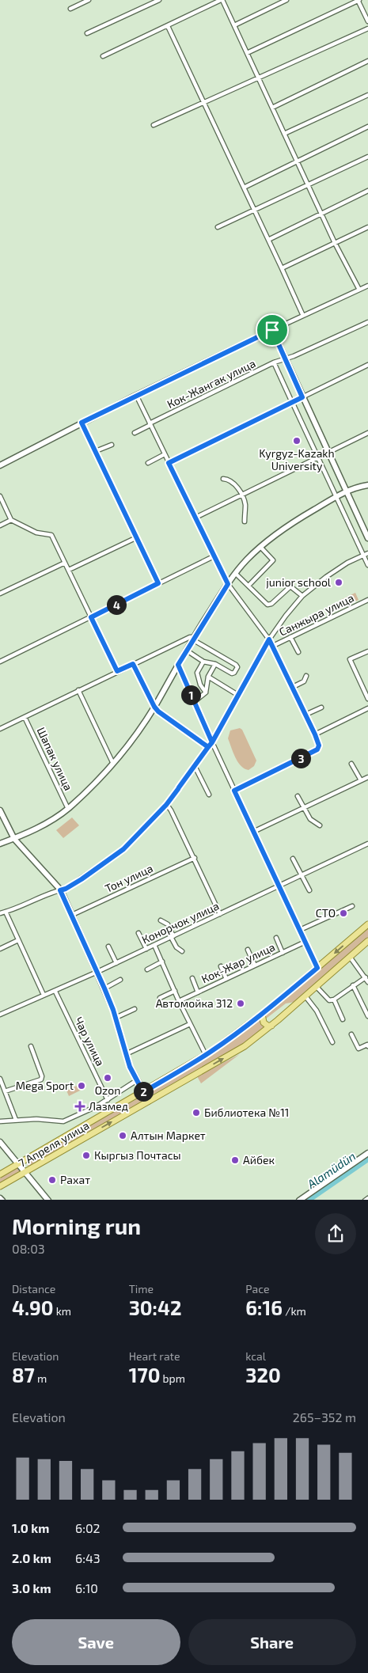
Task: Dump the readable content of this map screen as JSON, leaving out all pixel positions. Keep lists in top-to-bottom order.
{
  "streets": {
    "main road": ["7 Апреля улица"],
    "street": [
      "Кок-Жангак улица",
      "Санжыра улица",
      "Шапак улица",
      "Тон улица",
      "Конорчок улица",
      "Кок-Жар улица",
      "Чар улица"
    ]
  },
  "crossings": [
    ["Кок-Жангак улица", "Санжыра улица"],
    ["Конорчок улица", "Чар улица"]
  ],
  "water": ["Alamüdün"],
  "places": {
    "other": [
      "Kyrgyz-Kazakh University",
      "junior school",
      "СТО",
      "Автомойка 312",
      "Ozon",
      "Mega Sport",
      "Библиотека №11",
      "Алтын Маркет",
      "Кыргыз Почтасы",
      "Айбек",
      "Рахат"
    ],
    "health": ["Лазмед"]
  },
  "page": {
    "pins": [
      "4",
      "1",
      "3",
      "2"
    ],
    "heading": ["Morning run", "08:03"],
    "stats": [
      ["Distance", "4.90 km"],
      ["Time", "30:42"],
      ["Pace", "6:16 /km"],
      ["Elevation", "87 m"],
      ["Heart rate", "170 bpm"],
      ["kcal", "320"]
    ],
    "chart": ["Elevation", "265–352 m"],
    "list": [
      {
        "name": "1.0 km",
        "note": "6:02"
      },
      {
        "name": "2.0 km",
        "note": "6:43"
      },
      {
        "name": "3.0 km",
        "note": "6:10"
      }
    ],
    "buttons": ["Save", "Share"]
  }
}
